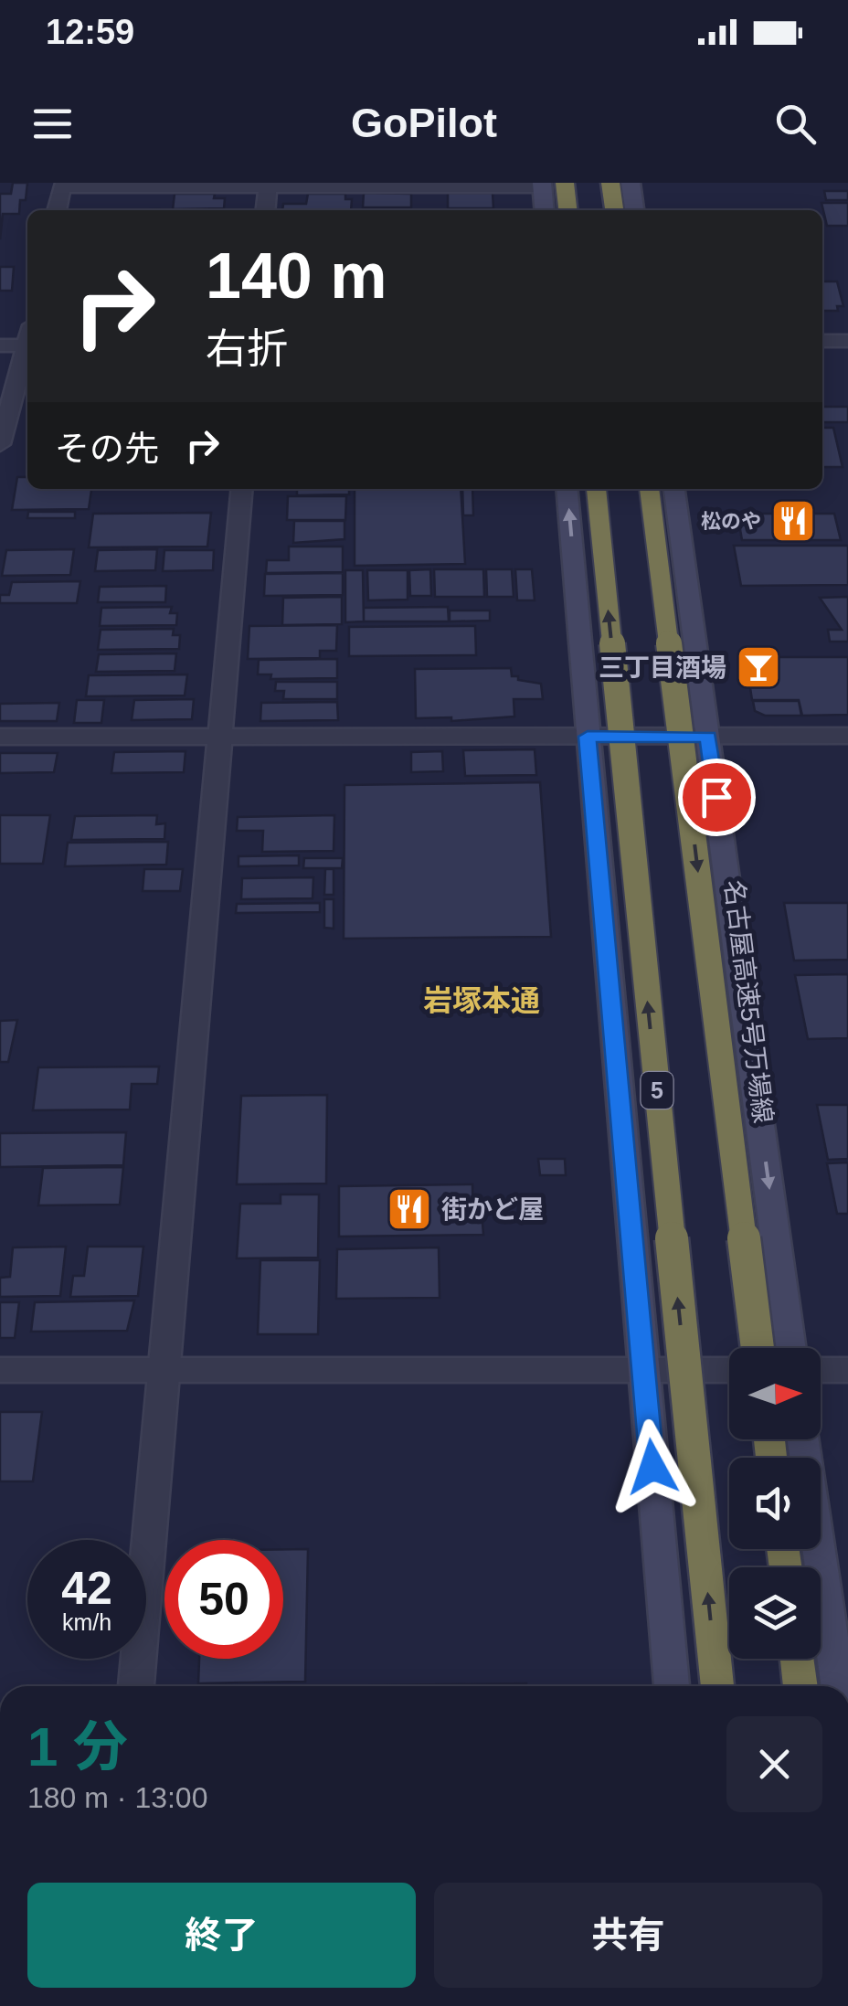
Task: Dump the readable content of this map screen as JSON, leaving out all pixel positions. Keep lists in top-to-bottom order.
{
  "streets": {
    "highway": ["名古屋高速5号万場線", "5"]
  },
  "districts": ["岩塚本通"],
  "places": {
    "restaurant": ["松のや", "街かど屋"],
    "bar": ["三丁目酒場"]
  },
  "north": "right",
  "page": {
    "status": "12:59",
    "header": "GoPilot",
    "turn": ["140 m", "右折"],
    "then": "その先",
    "speed": "42 km/h",
    "limit": "50",
    "heading": ["1 分", "180 m · 13:00"],
    "buttons": ["終了", "共有"]
  }
}
